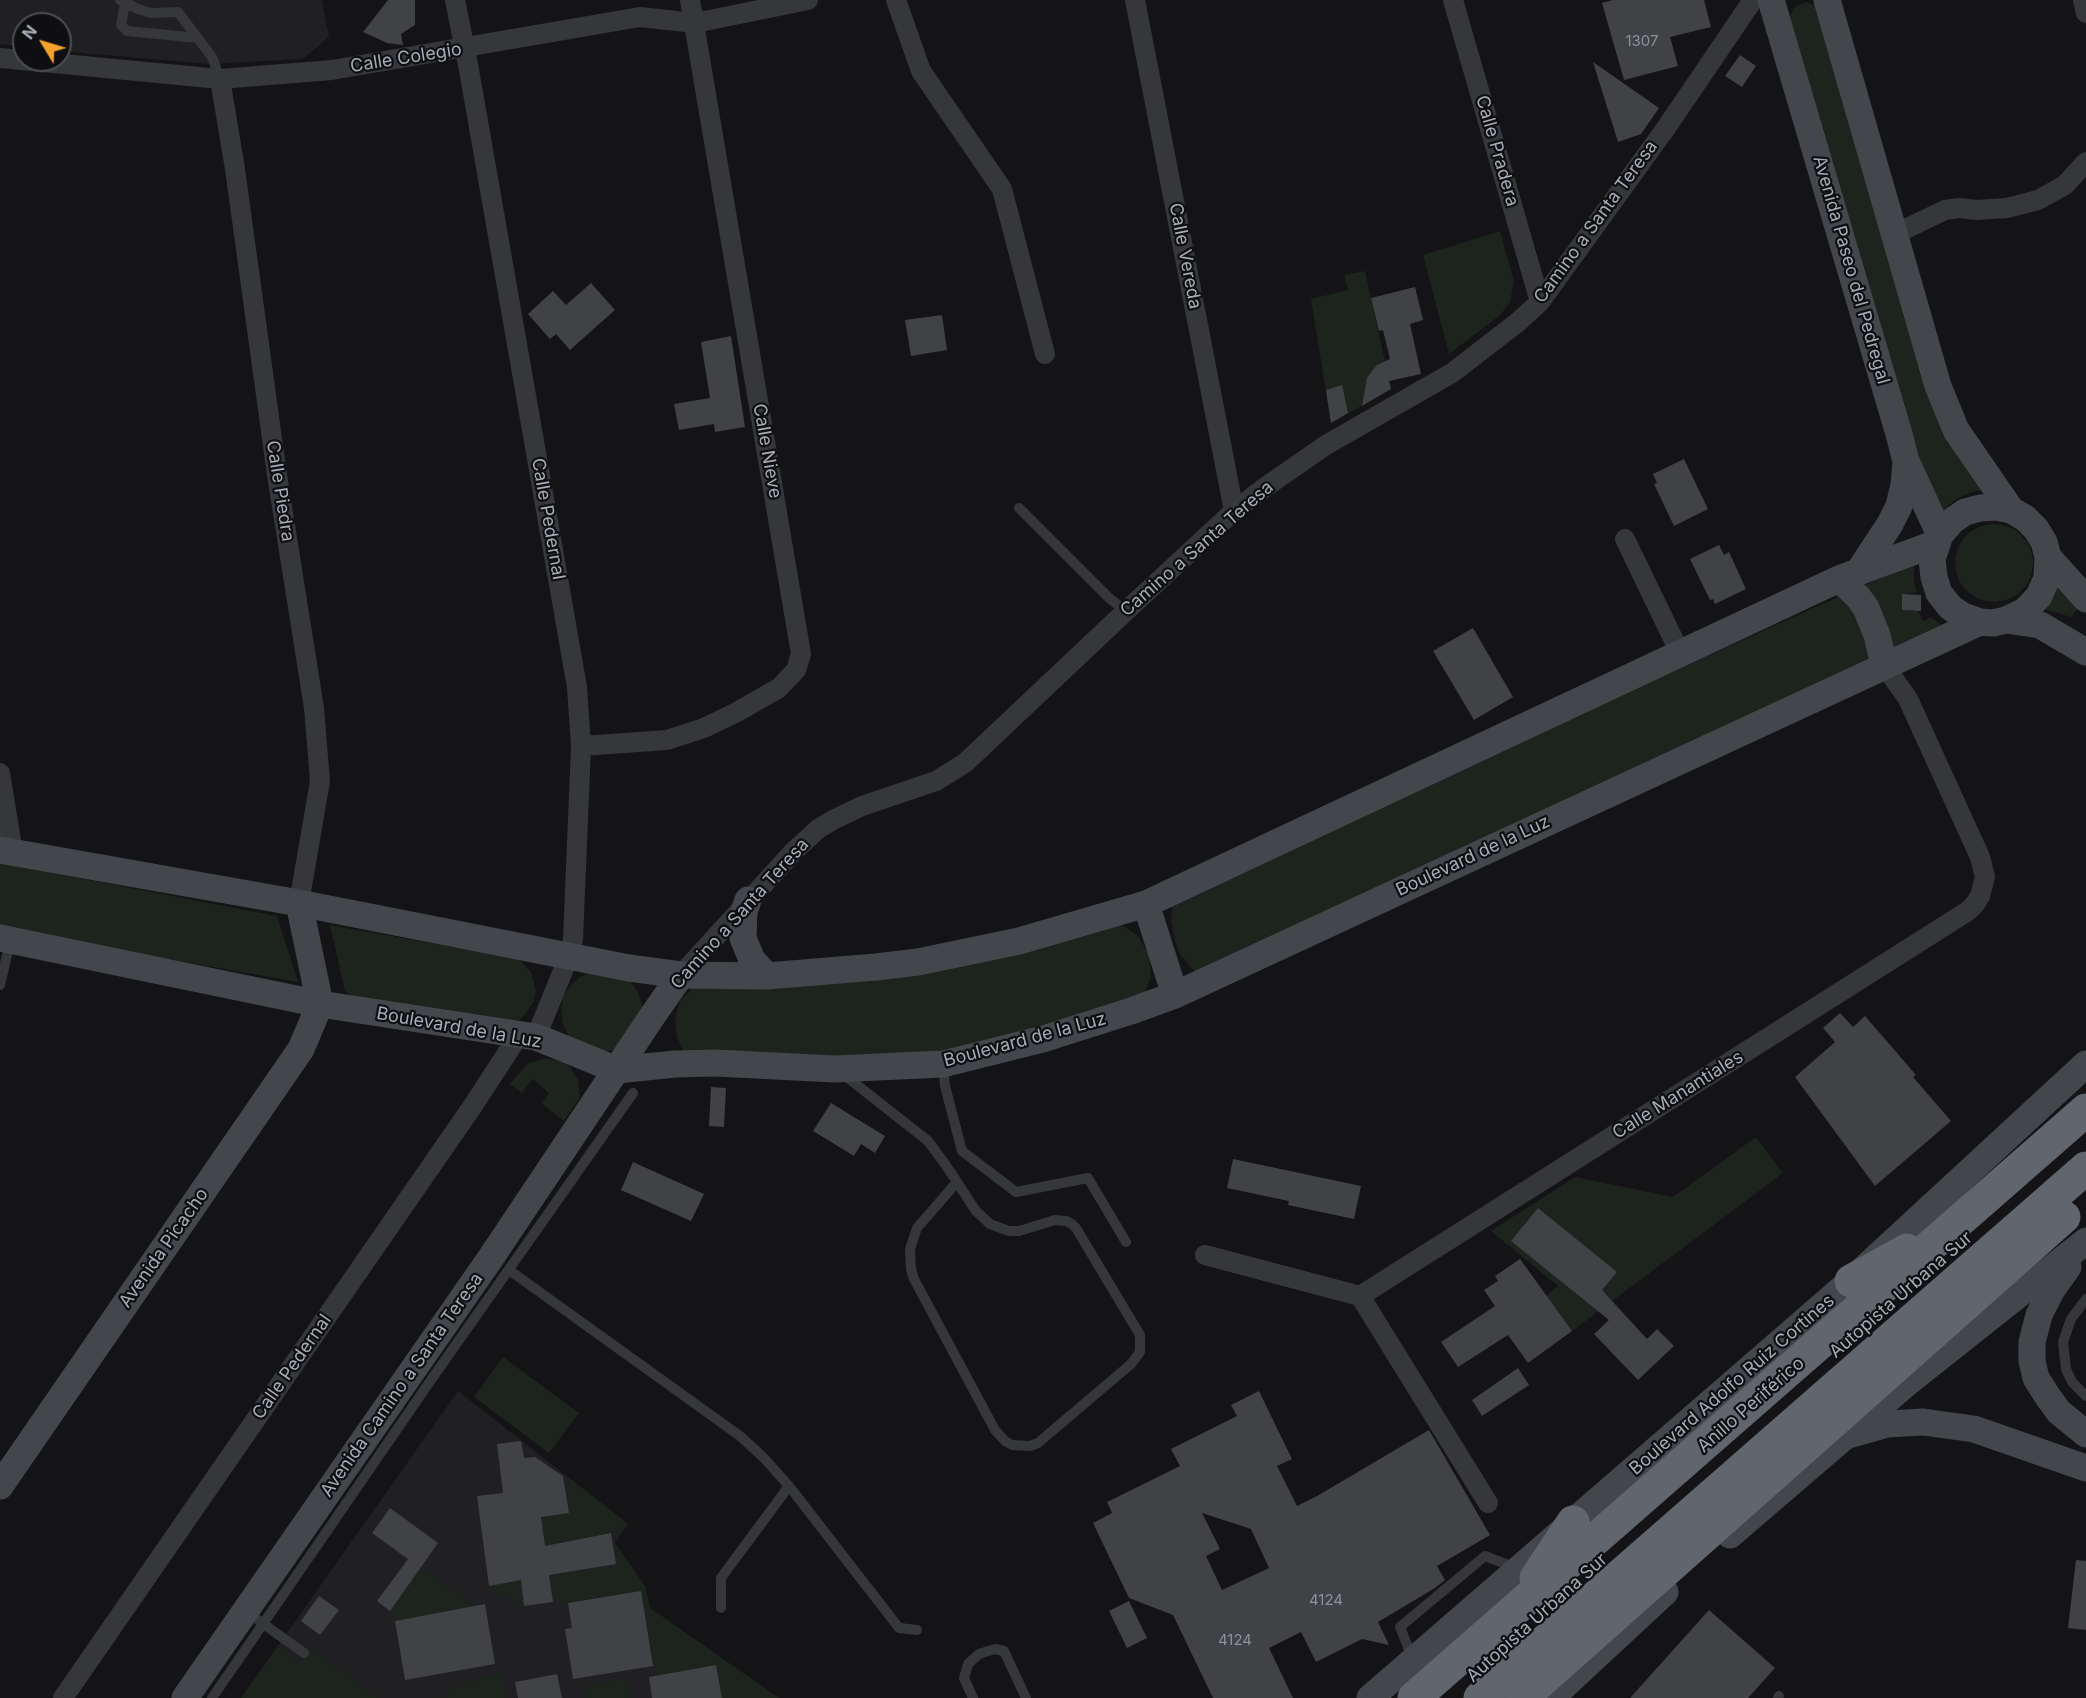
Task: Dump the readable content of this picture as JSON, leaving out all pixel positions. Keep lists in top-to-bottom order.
{
  "streets": {
    "highway": ["Autopista Urbana Sur", "Anillo Periférico"],
    "street": [
      "Calle Colegio",
      "Calle Pradera",
      "Camino a Santa Teresa",
      "Calle Vereda",
      "Avenida Paseo del Pedregal",
      "Calle Nieve",
      "Calle Piedra",
      "Calle Pedernal",
      "Boulevard de la Luz",
      "Calle Manantiales",
      "Avenida Picacho",
      "Avenida Camino a Santa Teresa",
      "Boulevard Adolfo Ruiz Cortines"
    ]
  },
  "crossings": [
    ["Calle Colegio", "Calle Nieve"],
    ["Calle Colegio", "Calle Piedra"],
    ["Calle Colegio", "Calle Pedernal"],
    ["Calle Pradera", "Camino a Santa Teresa"],
    ["Camino a Santa Teresa", "Calle Vereda"],
    ["Camino a Santa Teresa", "Boulevard de la Luz"],
    ["Camino a Santa Teresa", "Avenida Camino a Santa Teresa"],
    ["Avenida Paseo del Pedregal", "Boulevard de la Luz"],
    ["Calle Nieve", "Calle Pedernal"],
    ["Calle Pedernal", "Boulevard de la Luz"],
    ["Boulevard de la Luz", "Calle Manantiales"],
    ["Boulevard de la Luz", "Avenida Picacho"],
    ["Boulevard de la Luz", "Avenida Camino a Santa Teresa"]
  ],
  "house_numbers": ["1307", "4124", "4124"],
  "north": "top left"
}
